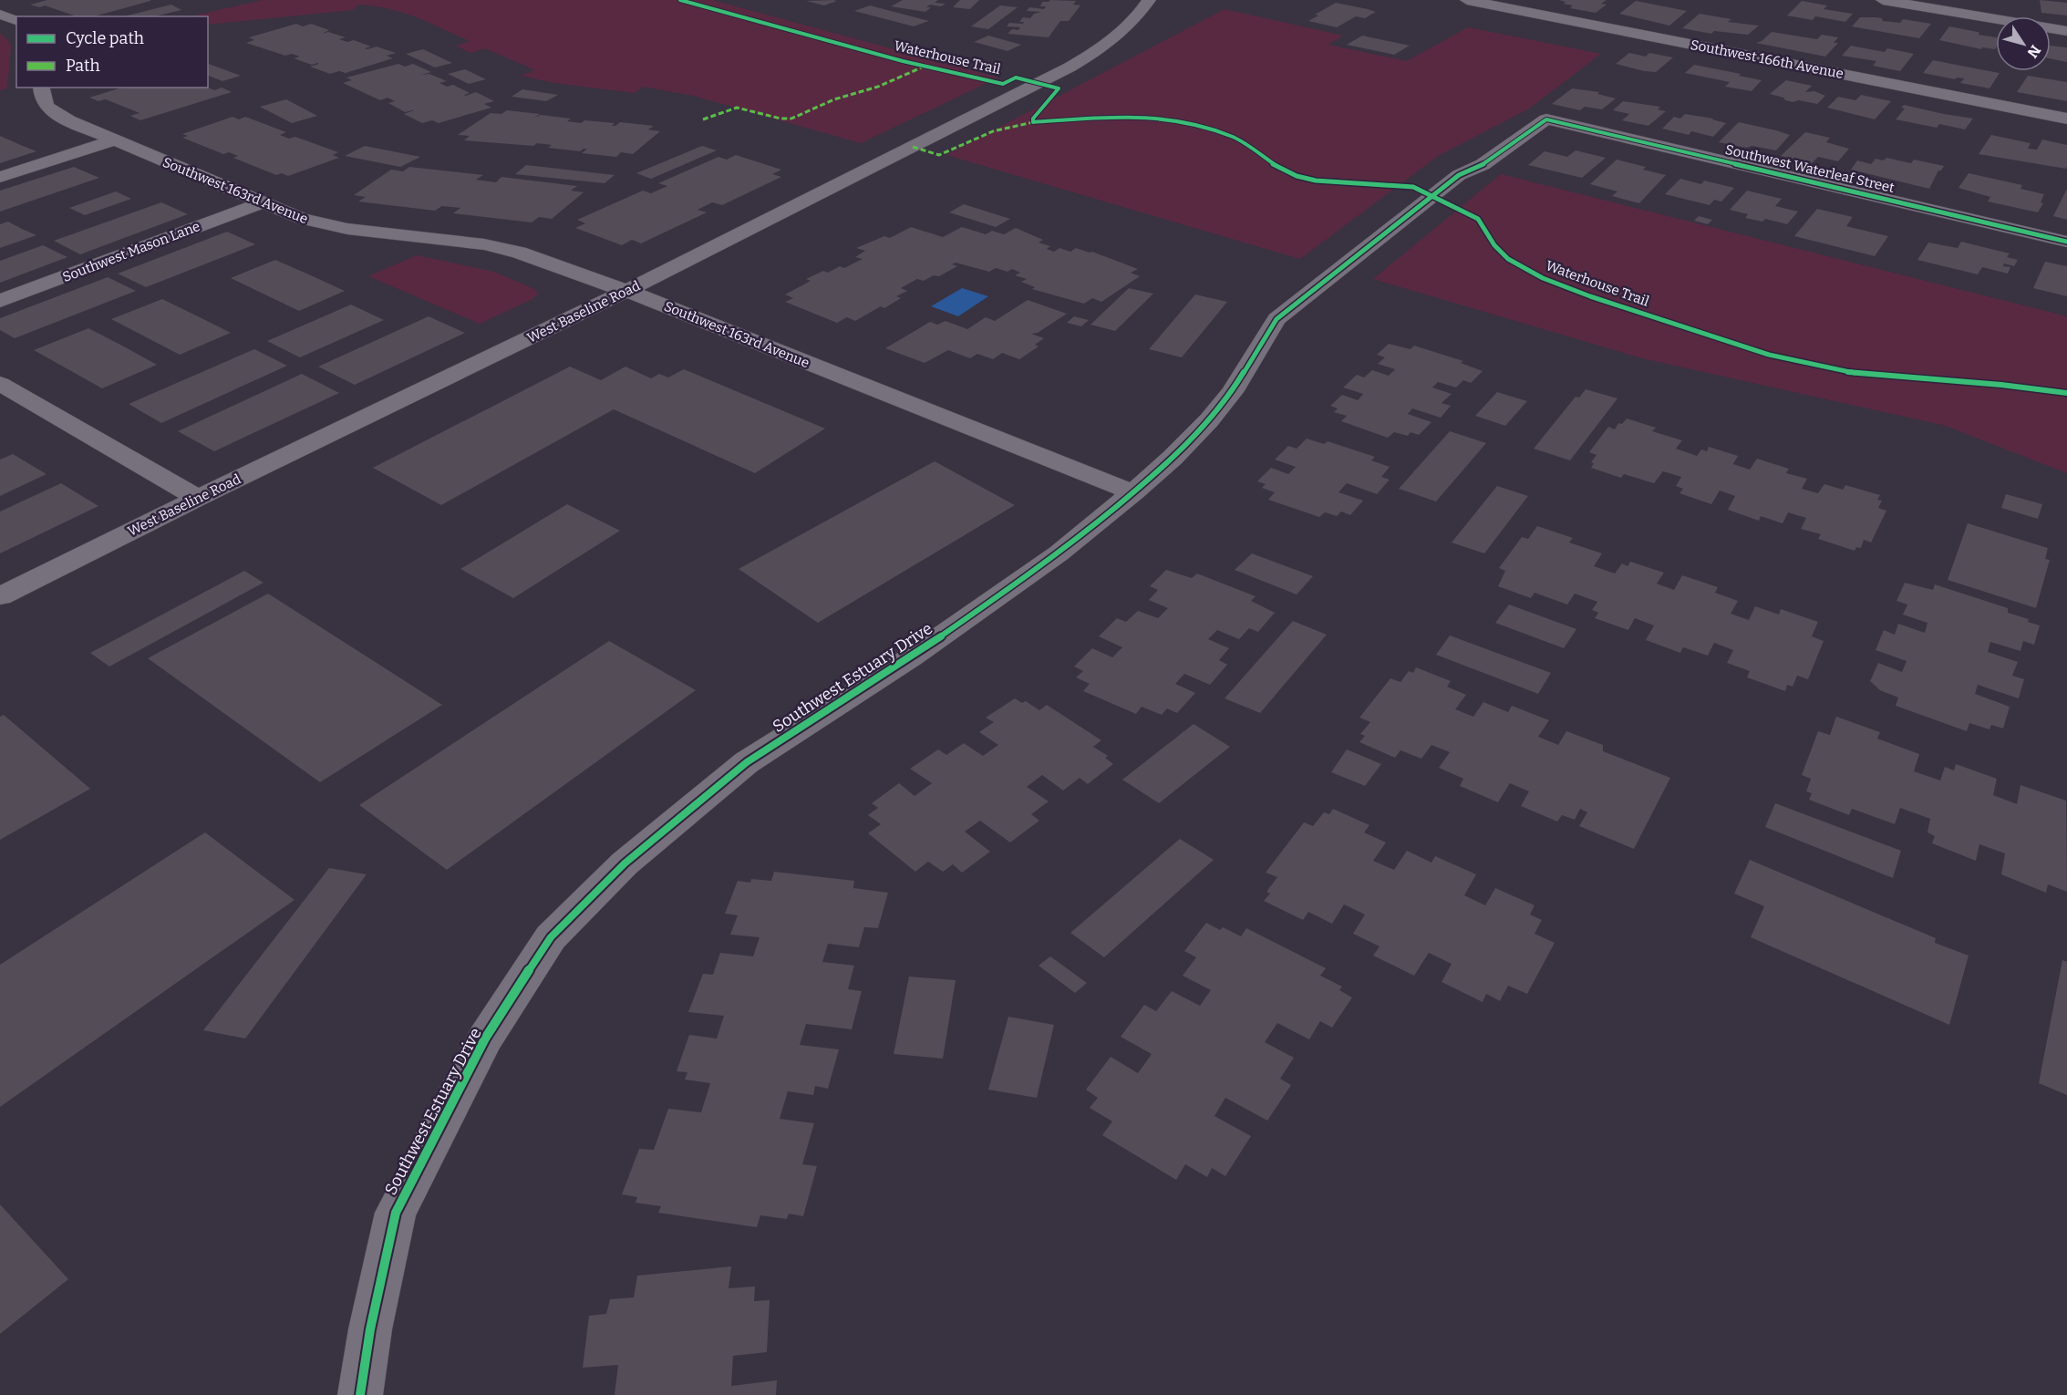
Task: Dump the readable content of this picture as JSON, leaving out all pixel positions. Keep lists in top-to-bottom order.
{
  "streets": {
    "street": [
      "Southwest 166th Avenue",
      "Southwest Waterleaf Street",
      "Southwest 163rd Avenue",
      "Southwest Mason Lane",
      "West Baseline Road",
      "Southwest Estuary Drive"
    ],
    "cycle path": ["Waterhouse Trail"]
  },
  "crossings": [
    ["Southwest Waterleaf Street", "Southwest Estuary Drive"],
    ["Southwest 163rd Avenue", "Southwest Mason Lane"],
    ["Southwest 163rd Avenue", "West Baseline Road"],
    ["Southwest 163rd Avenue", "Southwest Estuary Drive"]
  ],
  "legend": ["Cycle path", "Path"],
  "north": "bottom right"
}
